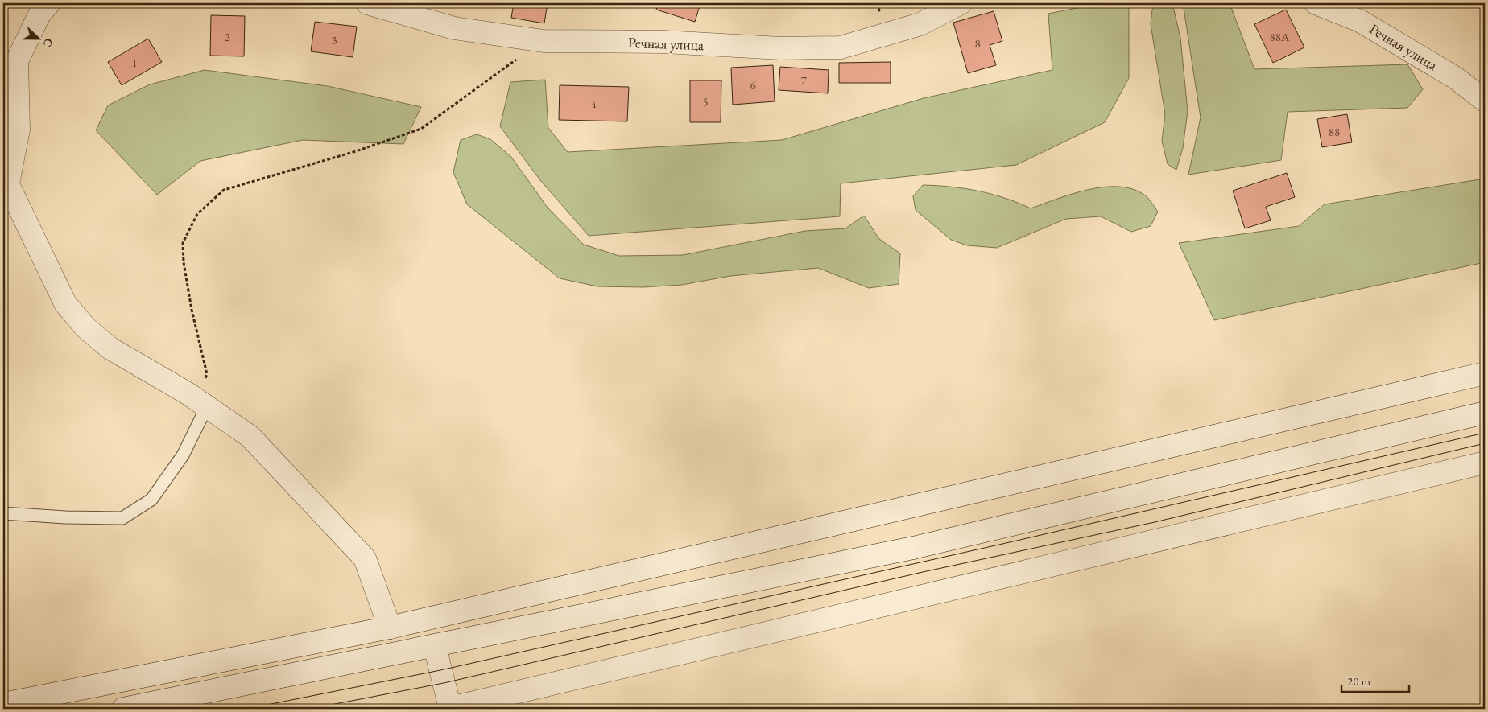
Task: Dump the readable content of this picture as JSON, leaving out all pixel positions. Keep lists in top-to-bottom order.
{
  "streets": {
    "main road": ["Речная улица"]
  },
  "house_numbers": [
    "2",
    "88А",
    "3",
    "8",
    "1",
    "7",
    "6",
    "5",
    "4",
    "88"
  ],
  "scale_bar": "20 m",
  "north": "right"
}
